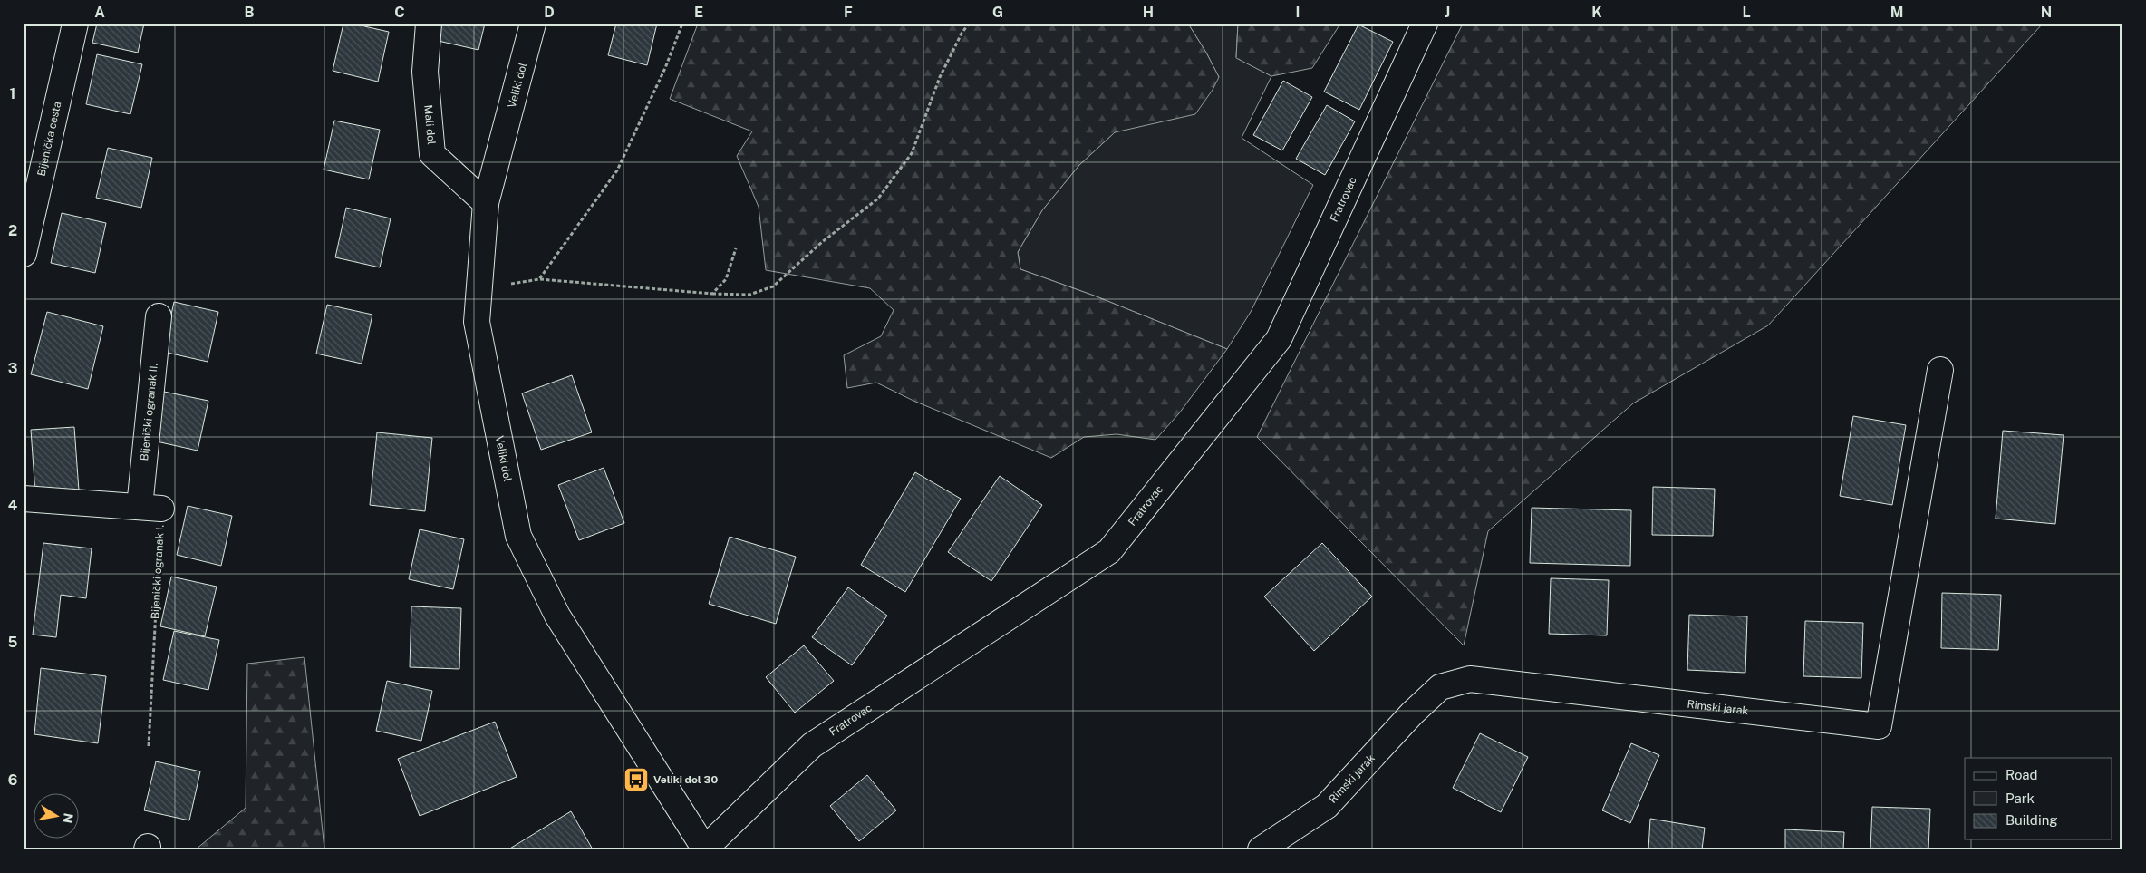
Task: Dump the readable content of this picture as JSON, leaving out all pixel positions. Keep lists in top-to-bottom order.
{
  "streets": {
    "street": [
      "Veliki dol",
      "Mali dol",
      "Bijenička cesta",
      "Fratrovac",
      "Bijenički ogranak II.",
      "Rimski jarak"
    ],
    "path": ["Bijenički ogranak I."]
  },
  "crossings": [
    ["Veliki dol", "Mali dol"],
    ["Veliki dol", "Fratrovac"],
    ["Bijenički ogranak II.", "Bijenički ogranak I."]
  ],
  "places": {
    "bus stop": ["Veliki dol 30"]
  },
  "legend": ["Road", "Park", "Building"],
  "north": "right",
  "grid": {
    "columns": [
      "A",
      "B",
      "C",
      "D",
      "E",
      "F",
      "G",
      "H",
      "I",
      "J",
      "K",
      "L",
      "M",
      "N"
    ],
    "rows": [
      "1",
      "2",
      "3",
      "4",
      "5",
      "6"
    ]
  }
}
